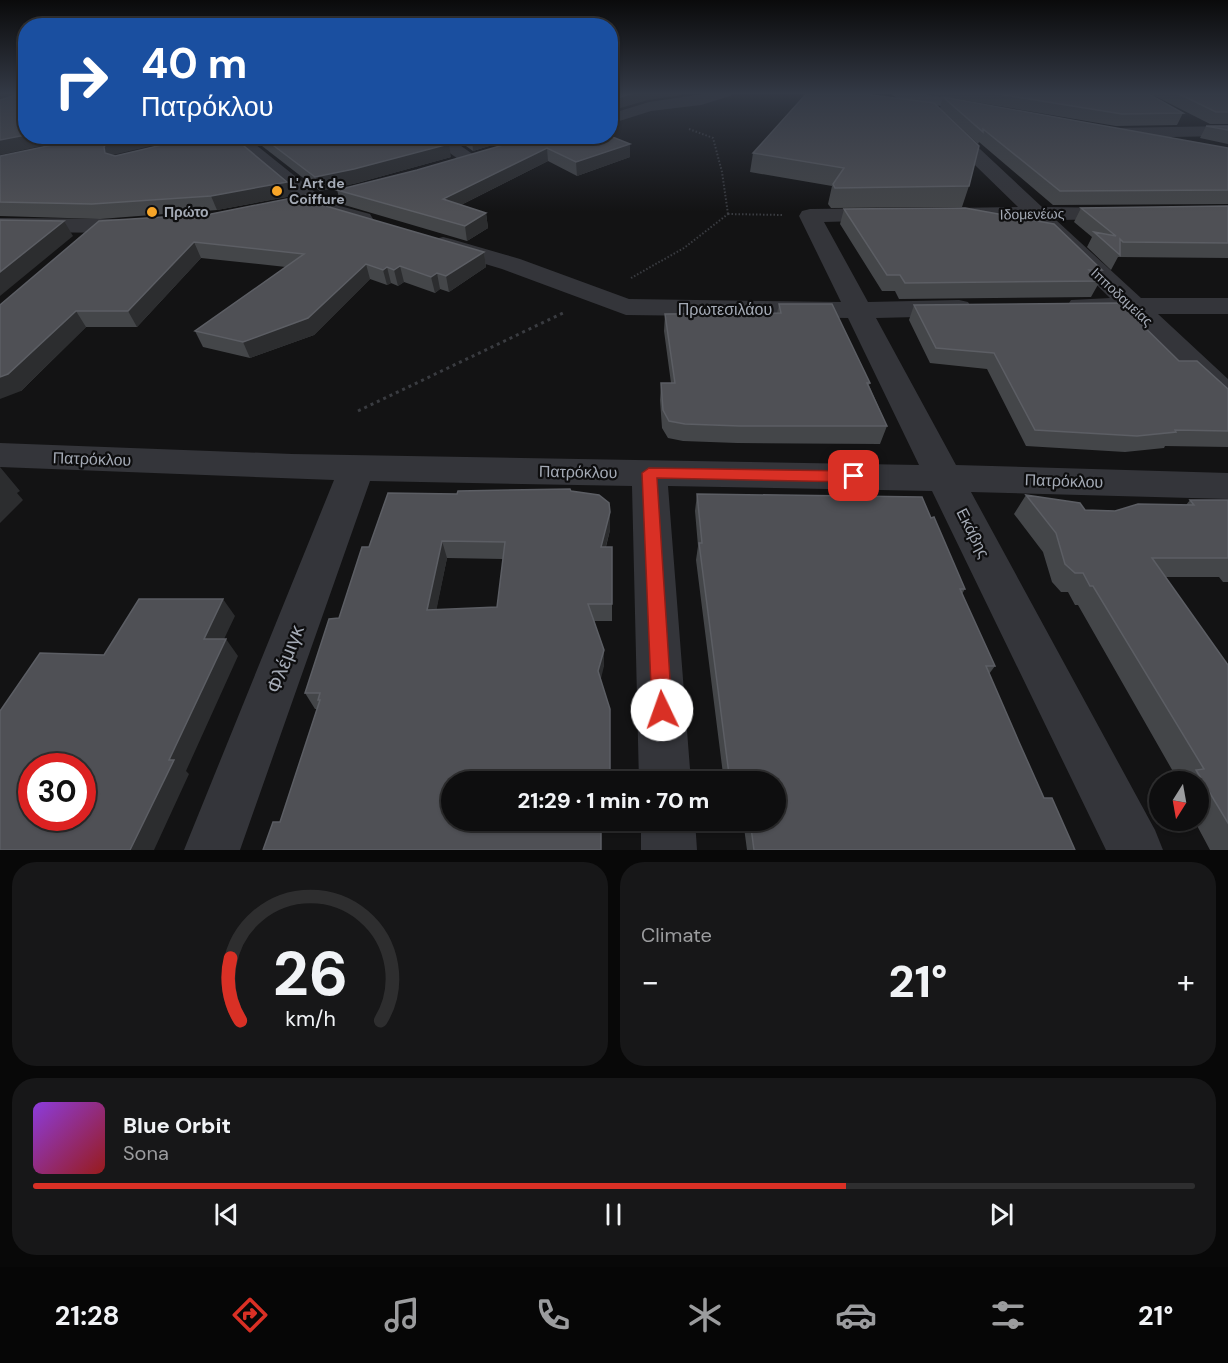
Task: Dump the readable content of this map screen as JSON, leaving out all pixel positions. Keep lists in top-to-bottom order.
{
  "streets": {
    "street": [
      "Ιδομενέως",
      "Ιπποδαμείας",
      "Πρωτεσιλάου",
      "Πατρόκλου",
      "Εκάβης",
      "Φλέμιγκ"
    ]
  },
  "crossings": [
    ["Ιδομενέως", "Ιπποδαμείας"],
    ["Πρωτεσιλάου", "Εκάβης"],
    ["Πατρόκλου", "Εκάβης"],
    ["Πατρόκλου", "Φλέμιγκ"]
  ],
  "places": ["L' Art de Coiffure", "Πρώτο"],
  "north": "bottom",
  "page": {
    "turn": ["40 m", "Πατρόκλου"],
    "limit": "30",
    "trip": "21:29 · 1 min · 70 m",
    "tile": "Climate",
    "heat": ["−", "21°", "+"],
    "song": ["Blue Orbit", "Sona"],
    "tabs": ["21:28", "21°"],
    "gauge": ["26", "km/h"]
  }
}
